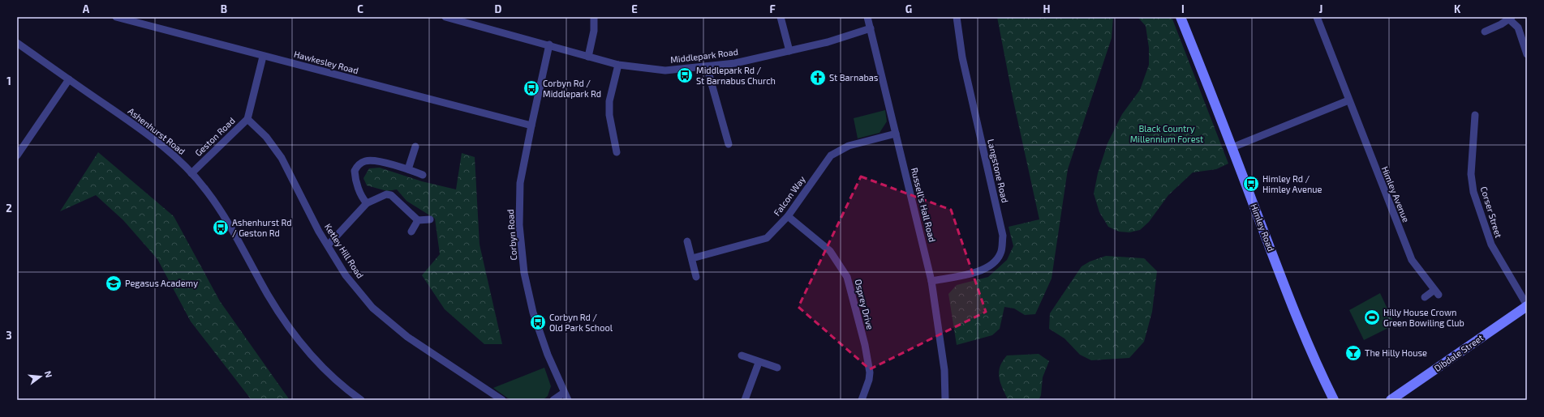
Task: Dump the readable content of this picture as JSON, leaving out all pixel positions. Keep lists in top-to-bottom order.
{
  "streets": {
    "main road": ["Himley Road", "Dibdale Street"],
    "street": [
      "Middlepark Road",
      "Hawkesley Road",
      "Ashenhurst Road",
      "Geston Road",
      "Langstone Road",
      "Himley Avenue",
      "Falcon Way",
      "Russell's Hall Road",
      "Corser Street",
      "Corbyn Road",
      "Ketley Hill Road",
      "Osprey Drive"
    ]
  },
  "crossings": [
    ["Middlepark Road", "Russell's Hall Road"],
    ["Middlepark Road", "Corbyn Road"],
    ["Hawkesley Road", "Geston Road"],
    ["Hawkesley Road", "Corbyn Road"],
    ["Ashenhurst Road", "Geston Road"],
    ["Geston Road", "Ketley Hill Road"],
    ["Langstone Road", "Russell's Hall Road"],
    ["Falcon Way", "Russell's Hall Road"],
    ["Falcon Way", "Osprey Drive"],
    ["Corser Street", "Dibdale Street"]
  ],
  "parks": ["Black Country Millennium Forest"],
  "places": {
    "bus stop": [
      "Middlepark Rd / St Barnabus Church",
      "Corbyn Rd / Middlepark Rd",
      "Himley Rd / Himley Avenue",
      "Ashenhurst Rd / Geston Rd",
      "Corbyn Rd / Old Park School"
    ],
    "church": ["St Barnabas"],
    "school or university": ["Pegasus Academy"],
    "sports": ["Hilly House Crown Green Bowiling Club"],
    "bar": ["The Hilly House"]
  },
  "north": "right",
  "grid": {
    "columns": [
      "A",
      "B",
      "C",
      "D",
      "E",
      "F",
      "G",
      "H",
      "I",
      "J",
      "K"
    ],
    "rows": ["1", "2", "3"]
  }
}
